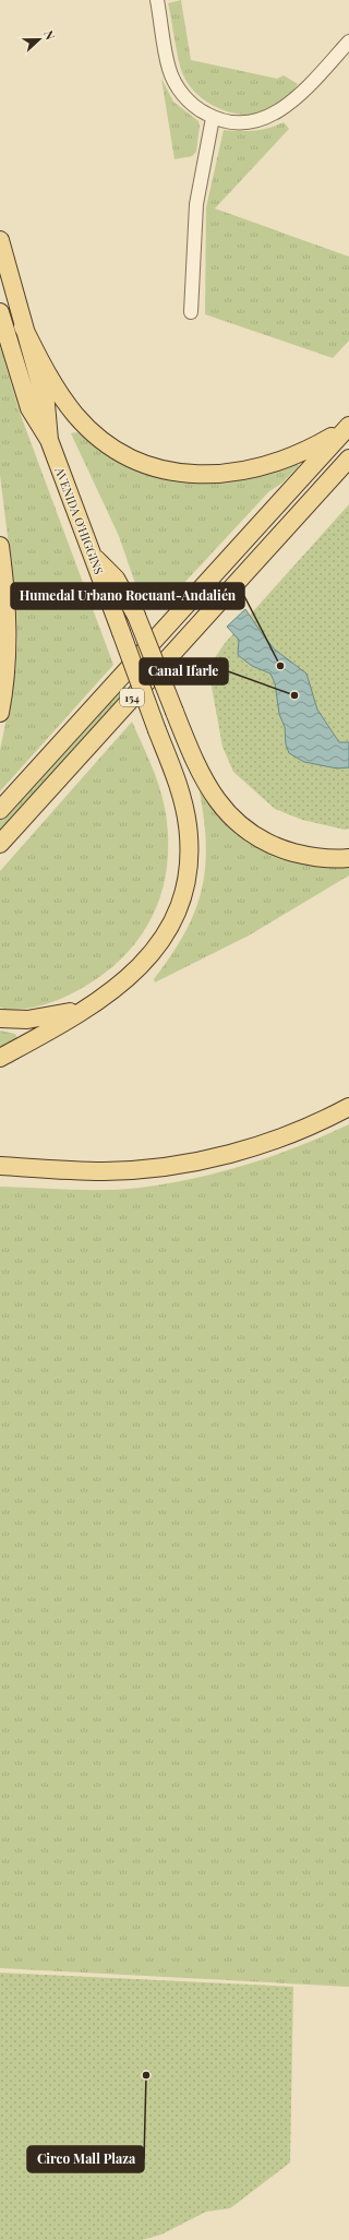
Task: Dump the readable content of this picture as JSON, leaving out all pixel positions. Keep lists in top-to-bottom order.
{
  "streets": {
    "main road": ["AVENIDA O'HIGGINS", "154"]
  },
  "places": ["Humedal Urbano Rocuant-Andalién", "Canal Ifarle", "Circo Mall Plaza"],
  "north": "right"
}
